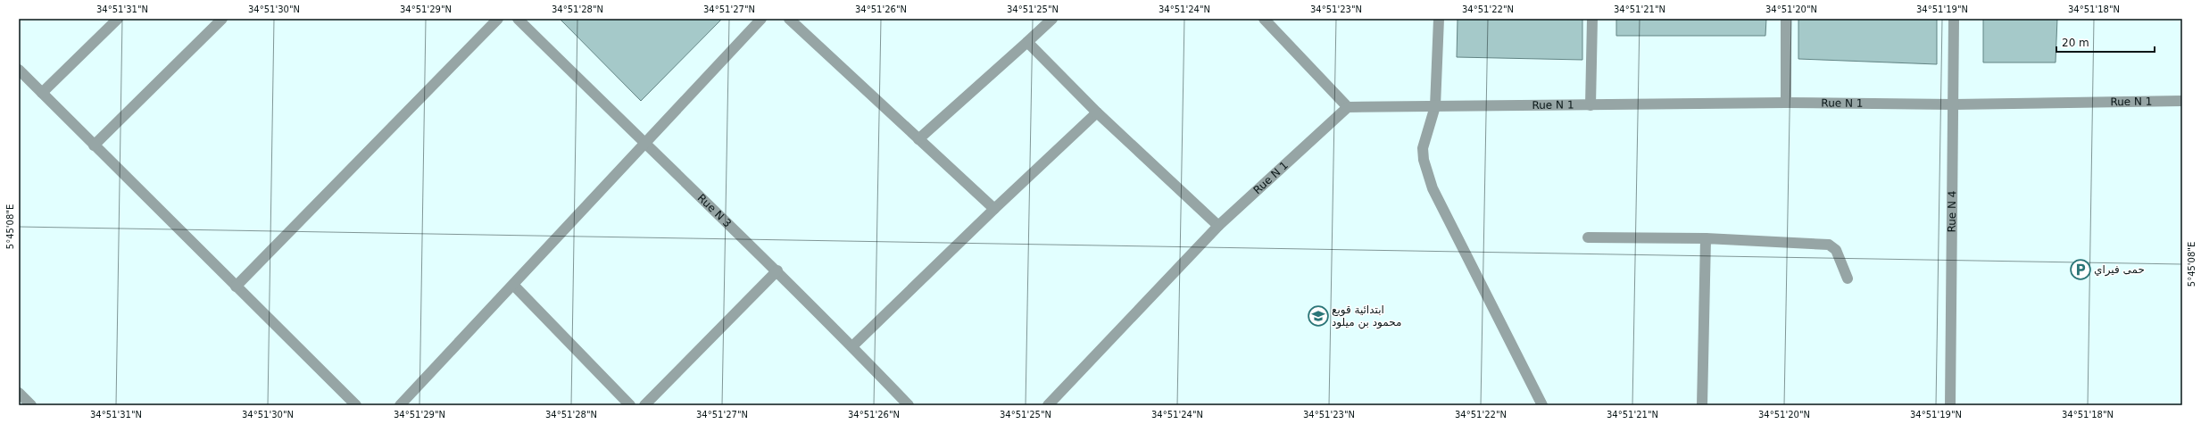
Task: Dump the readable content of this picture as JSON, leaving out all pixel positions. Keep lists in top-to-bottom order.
{
  "streets": {
    "street": ["Rue N 1", "Rue N 3", "Rue N 4"]
  },
  "crossings": [
    ["Rue N 1", "Rue N 4"]
  ],
  "places": {
    "parking": ["حمى فيراي"],
    "school or university": ["ابتدائية قوبع محمود بن ميلود"]
  },
  "scale_bar": "20 m",
  "coordinates": [
    "34°51'31\"N",
    "34°51'30\"N",
    "34°51'29\"N",
    "34°51'28\"N",
    "34°51'27\"N",
    "34°51'26\"N",
    "34°51'25\"N",
    "34°51'24\"N",
    "34°51'23\"N",
    "34°51'22\"N",
    "34°51'21\"N",
    "34°51'20\"N",
    "34°51'19\"N",
    "34°51'18\"N",
    "5°45'08\"E"
  ]
}
